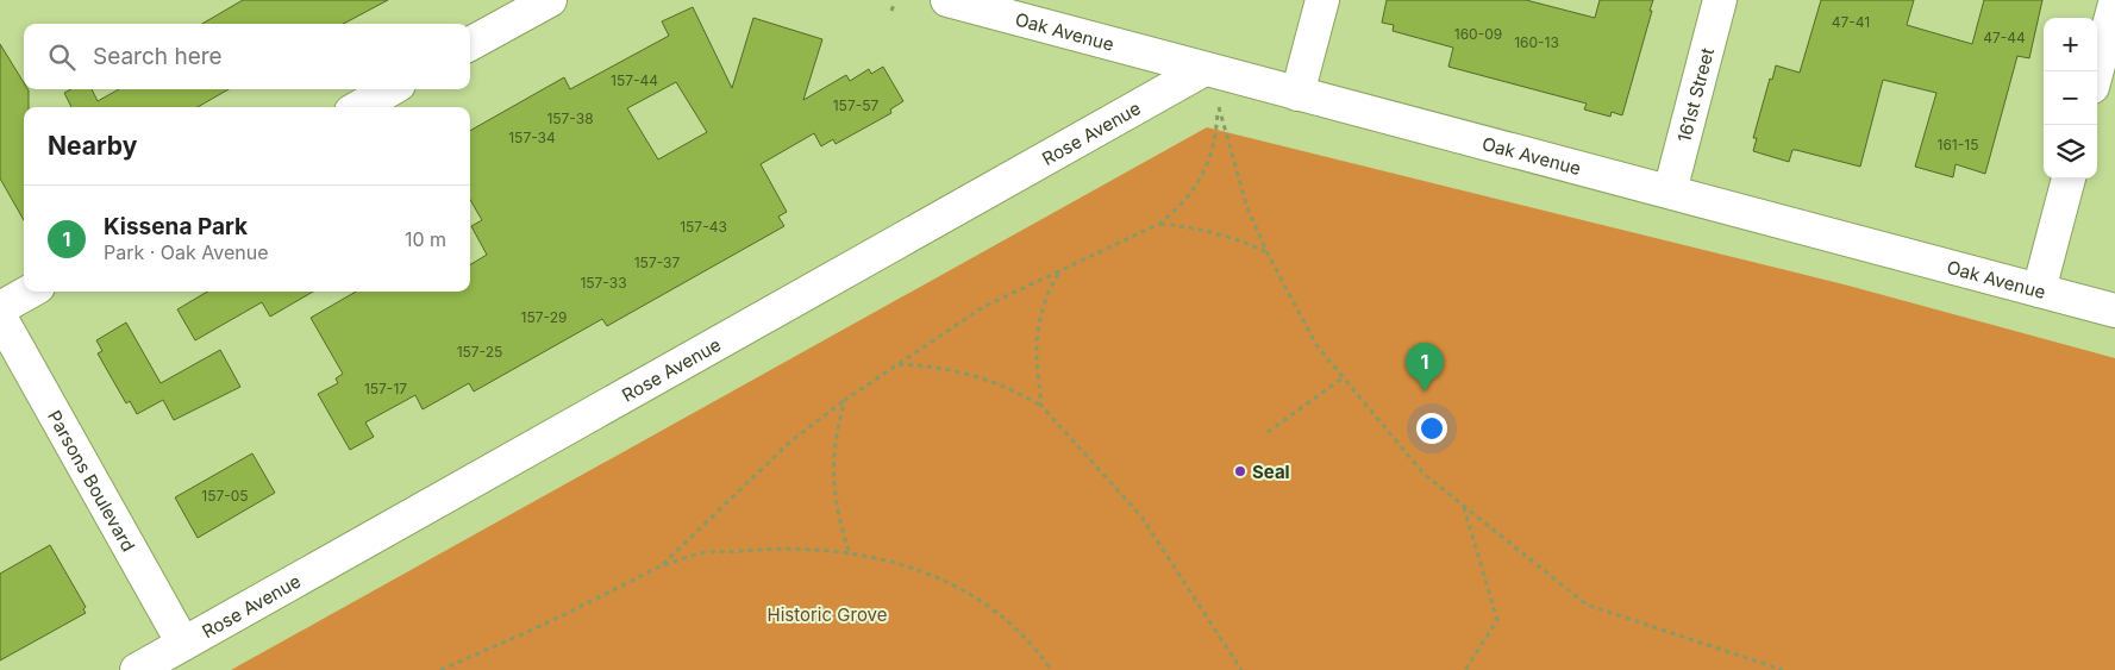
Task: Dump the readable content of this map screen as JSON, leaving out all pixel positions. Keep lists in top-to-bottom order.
{
  "streets": {
    "street": [
      "Oak Avenue",
      "161st Street",
      "Rose Avenue",
      "Parsons Boulevard"
    ]
  },
  "crossings": [
    ["Oak Avenue", "161st Street"],
    ["Oak Avenue", "Rose Avenue"],
    ["Rose Avenue", "Parsons Boulevard"]
  ],
  "parks": ["Historic Grove"],
  "places": ["Seal"],
  "house_numbers": [
    "47-41",
    "160-09",
    "47-44",
    "160-13",
    "157-44",
    "157-57",
    "157-38",
    "157-34",
    "161-15",
    "157-43",
    "157-37",
    "157-33",
    "157-29",
    "157-25",
    "157-17",
    "157-05"
  ],
  "page": {
    "map_buttons": ["+", "−"],
    "search": "Search here",
    "heading": "Nearby",
    "list": [
      {
        "mark": "1",
        "name": "Kissena Park",
        "note": "Park · Oak Avenue",
        "value": "10 m"
      }
    ],
    "pins": "1"
  }
}
